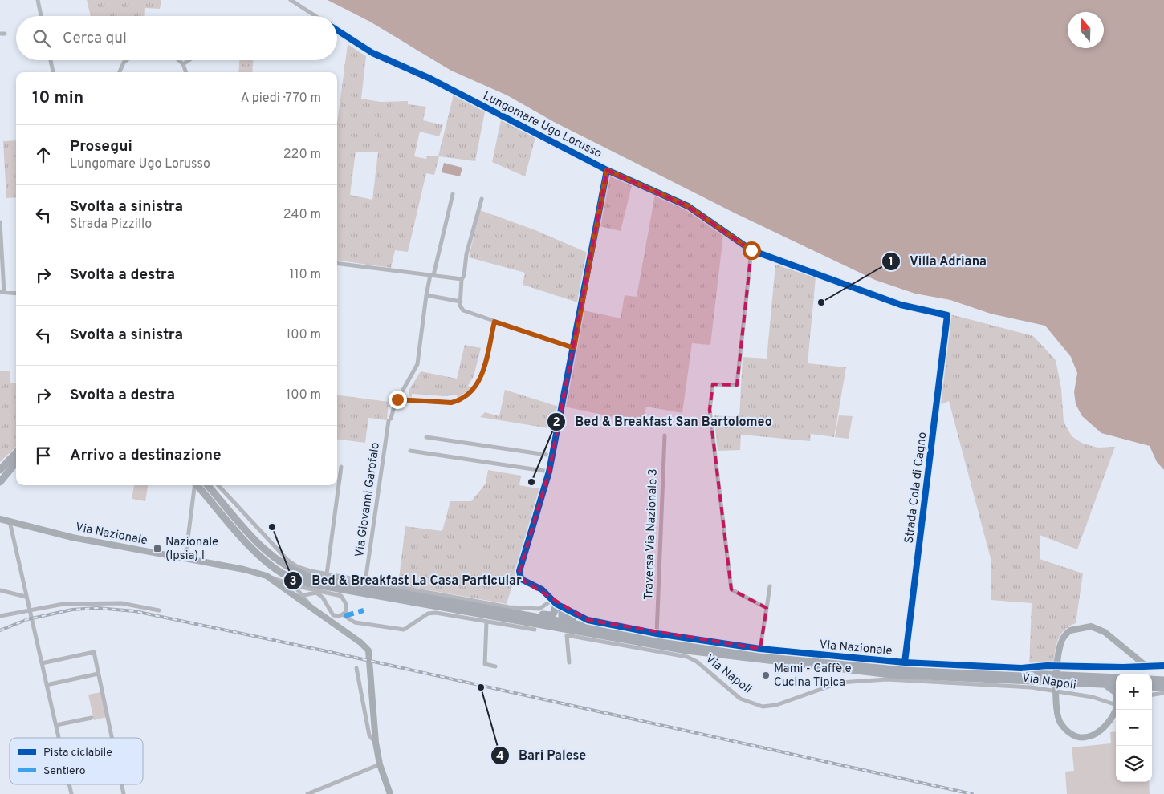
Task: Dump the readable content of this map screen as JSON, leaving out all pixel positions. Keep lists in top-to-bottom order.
{
  "streets": {
    "street": [
      "Lungomare Ugo Lorusso",
      "Strada Cola di Cagno",
      "Via Giovanni Garofalo",
      "Via Nazionale",
      "Traversa Via Nazionale 3",
      "Via Napoli"
    ]
  },
  "crossings": [
    ["Lungomare Ugo Lorusso", "Strada Cola di Cagno"],
    ["Strada Cola di Cagno", "Via Nazionale"],
    ["Via Nazionale", "Traversa Via Nazionale 3"]
  ],
  "places": {
    "other": [
      "Villa Adriana",
      "Bed & Breakfast San Bartolomeo",
      "Bed & Breakfast La Casa Particular",
      "Mami - Caffè e Cucina Tipica",
      "Bari Palese"
    ],
    "transit": ["Nazionale (Ipsia) I"]
  },
  "legend": ["Pista ciclabile", "Sentiero"],
  "north": "top",
  "page": {
    "search": "Cerca qui",
    "heading": ["10 min", "A piedi · 770 m"],
    "list": [
      ["Prosegui", "Lungomare Ugo Lorusso", "220 m"],
      ["Svolta a sinistra", "Strada Pizzillo", "240 m"],
      ["Svolta a destra", "110 m"],
      ["Svolta a sinistra", "100 m"],
      ["Svolta a destra", "100 m"],
      "Arrivo a destinazione"
    ],
    "map_buttons": ["+", "−"]
  }
}
